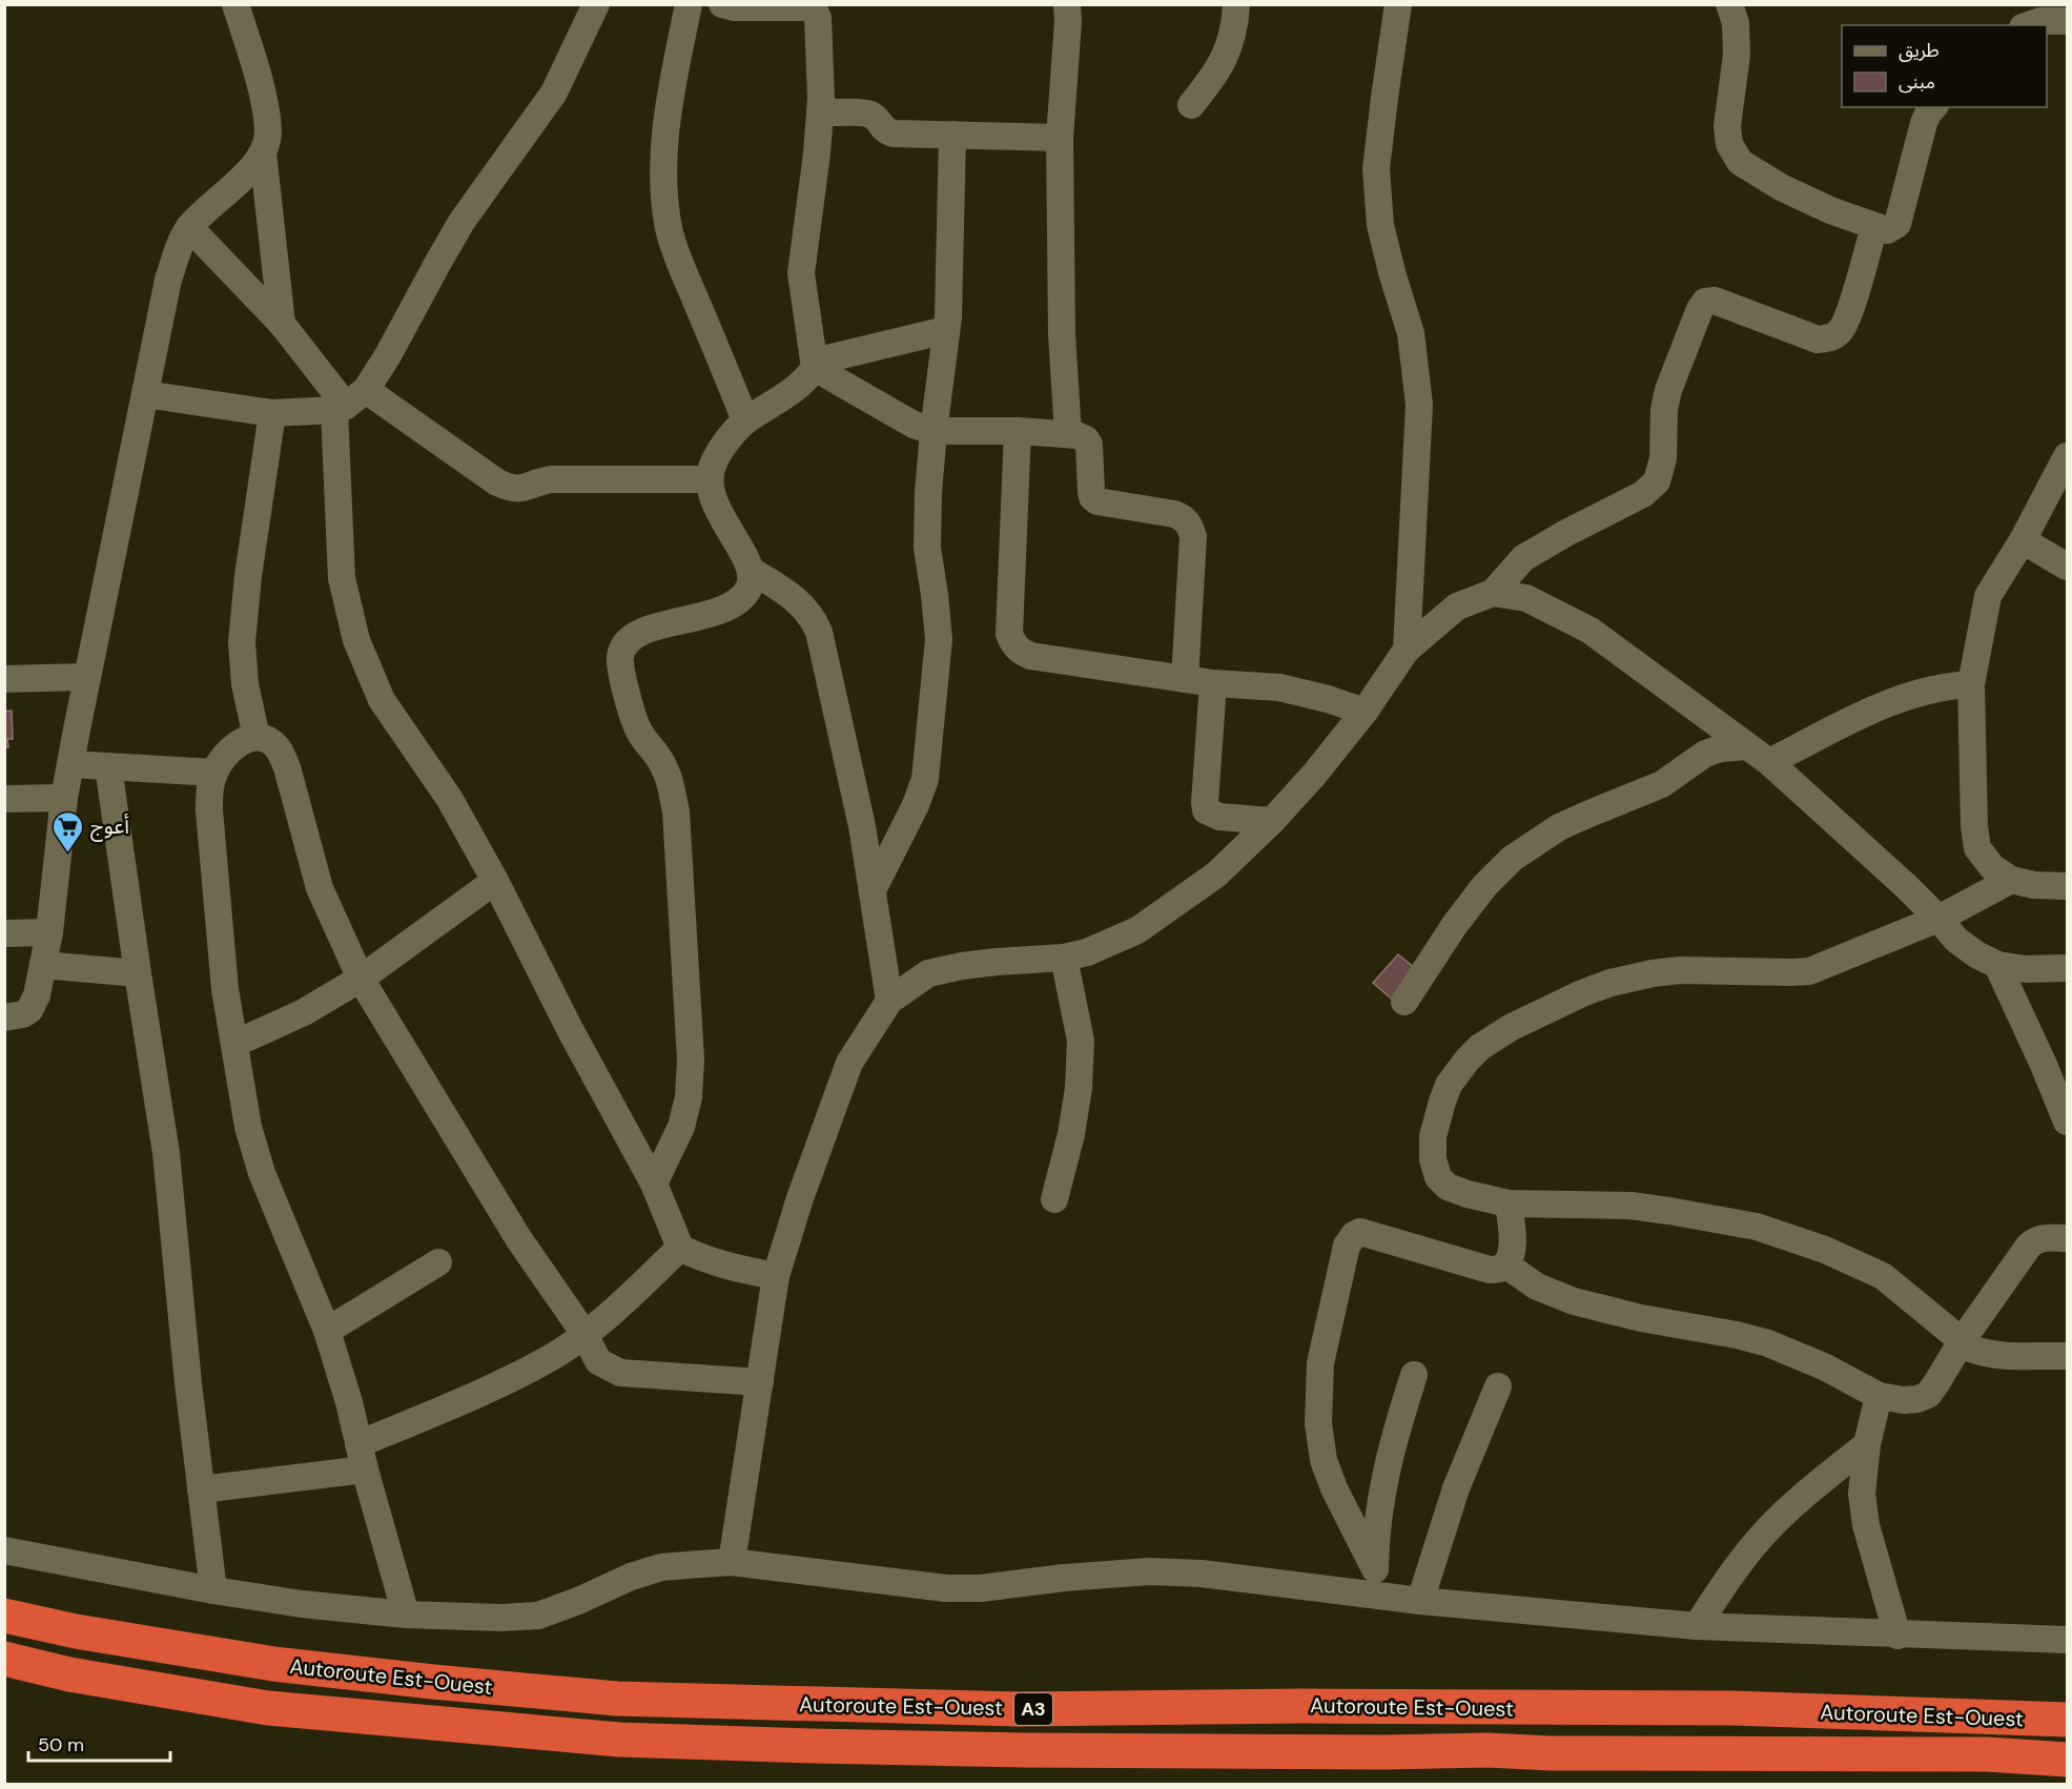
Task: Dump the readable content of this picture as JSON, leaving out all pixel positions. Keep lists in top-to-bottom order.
{
  "streets": {
    "highway": ["Autoroute Est-Ouest", "A3"]
  },
  "places": {
    "supermarket": ["أعوج"]
  },
  "legend": ["طريق", "مبنى"],
  "scale_bar": "50 m"
}
